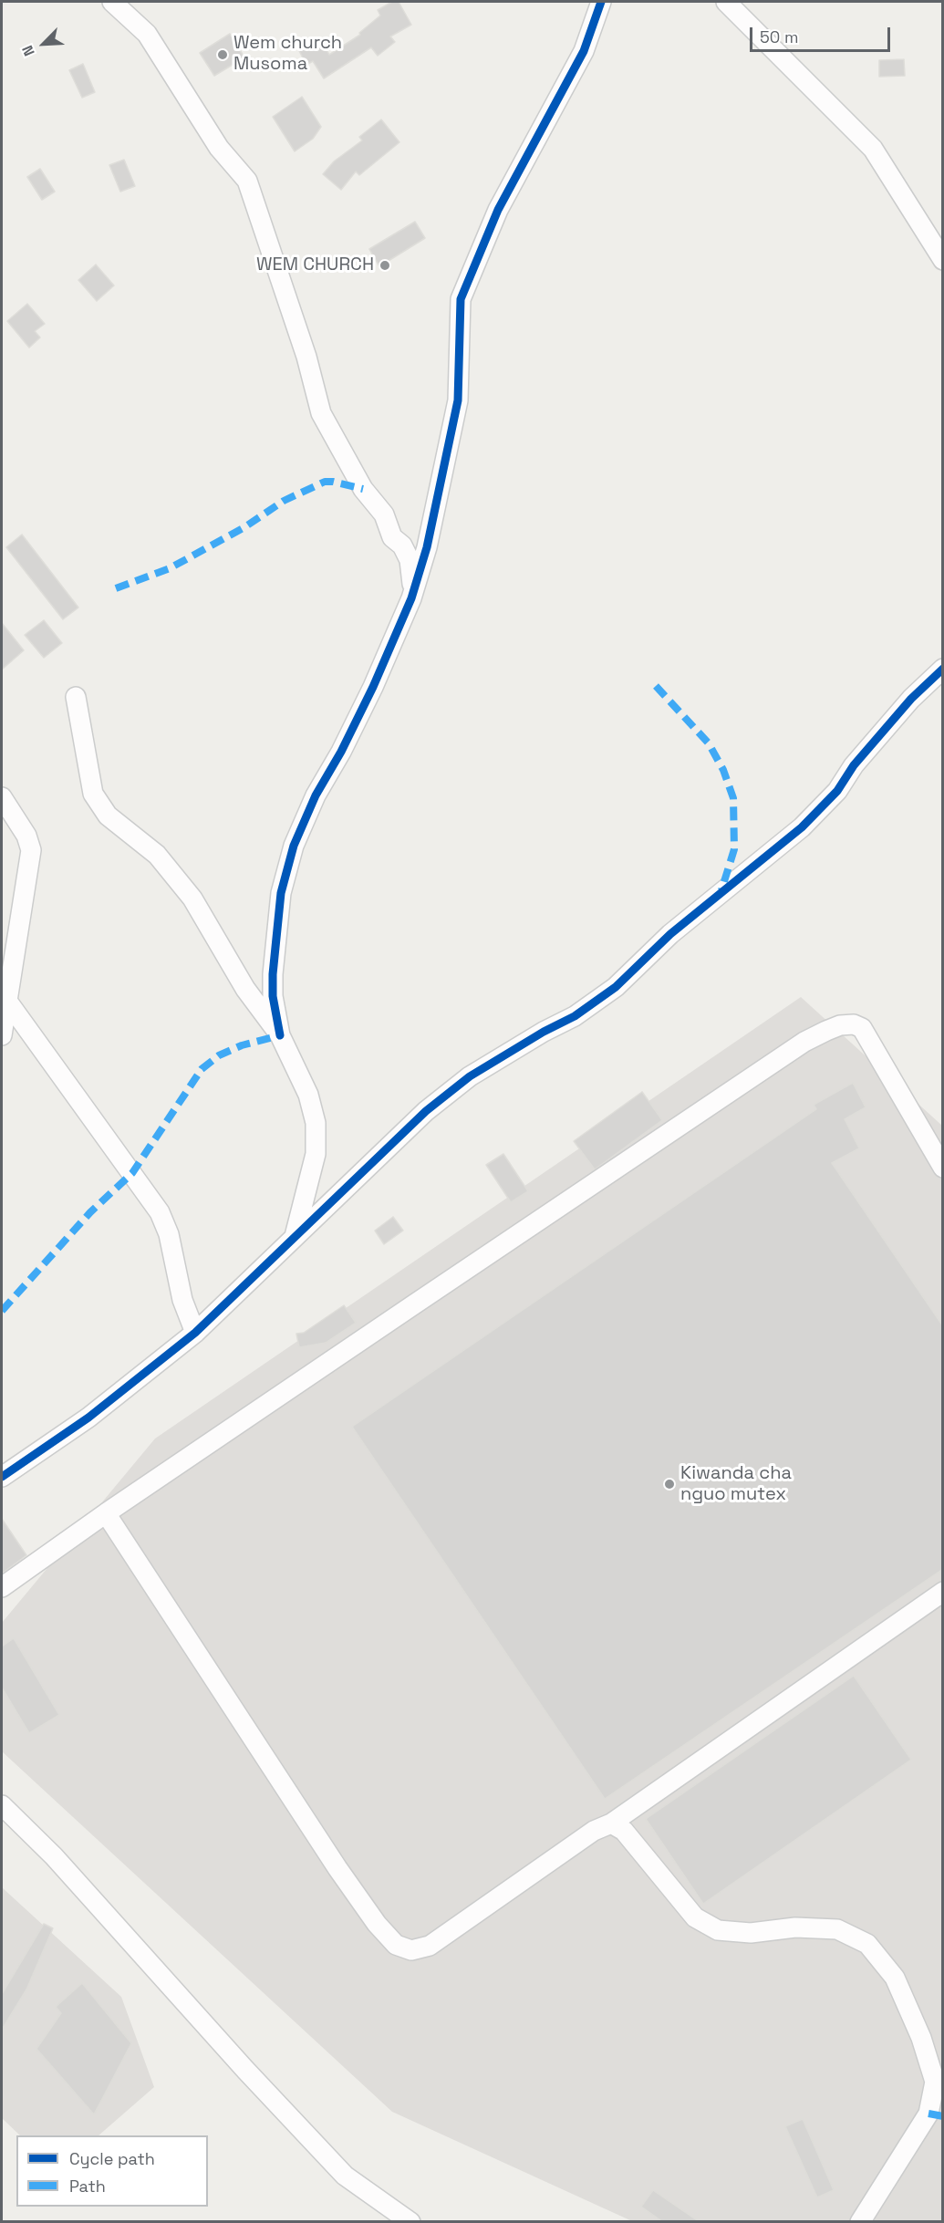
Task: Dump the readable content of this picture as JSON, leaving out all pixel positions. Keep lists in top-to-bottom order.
{
  "places": ["Wem church Musoma", "WEM CHURCH", "Kiwanda cha nguo mutex"],
  "legend": ["Cycle path", "Path"],
  "scale_bar": "50 m",
  "north": "bottom left"
}
